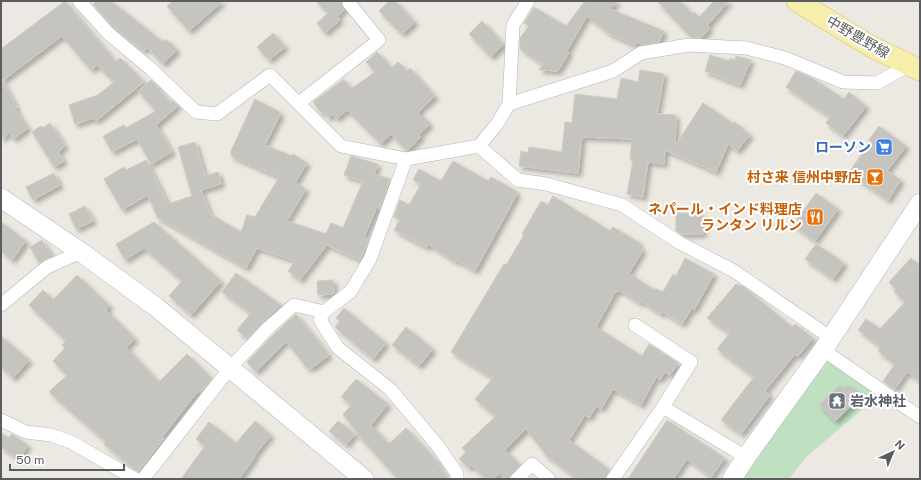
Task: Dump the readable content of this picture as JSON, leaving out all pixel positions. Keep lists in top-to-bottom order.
{
  "streets": {
    "main road": ["中野豊野線"]
  },
  "places": {
    "supermarket": ["ローソン"],
    "bar": ["村さ来 信州中野店"],
    "restaurant": ["ネパール・インド料理店 ランタン リルン"],
    "temple": ["岩水神社"]
  },
  "scale_bar": "50 m",
  "north": "top right"
}
